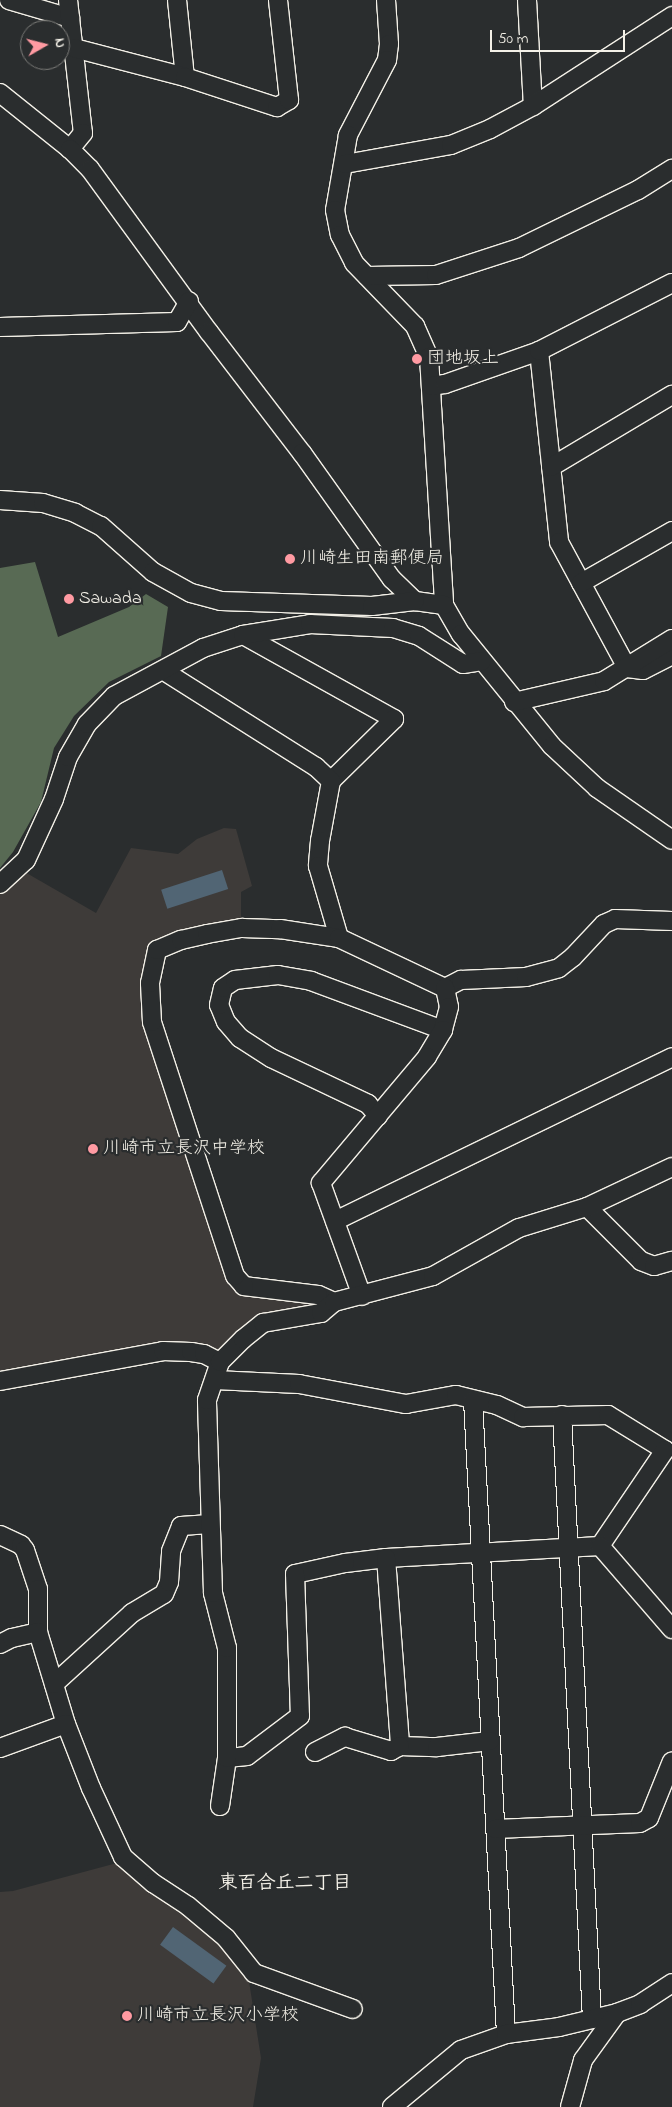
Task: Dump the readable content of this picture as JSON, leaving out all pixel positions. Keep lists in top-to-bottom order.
{
  "districts": ["東百合丘二丁目"],
  "places": [
    "団地坂上",
    "川崎生田南郵便局",
    "Sawada",
    "川崎市立長沢中学校",
    "川崎市立長沢小学校"
  ],
  "scale_bar": "50 m",
  "north": "right"
}
